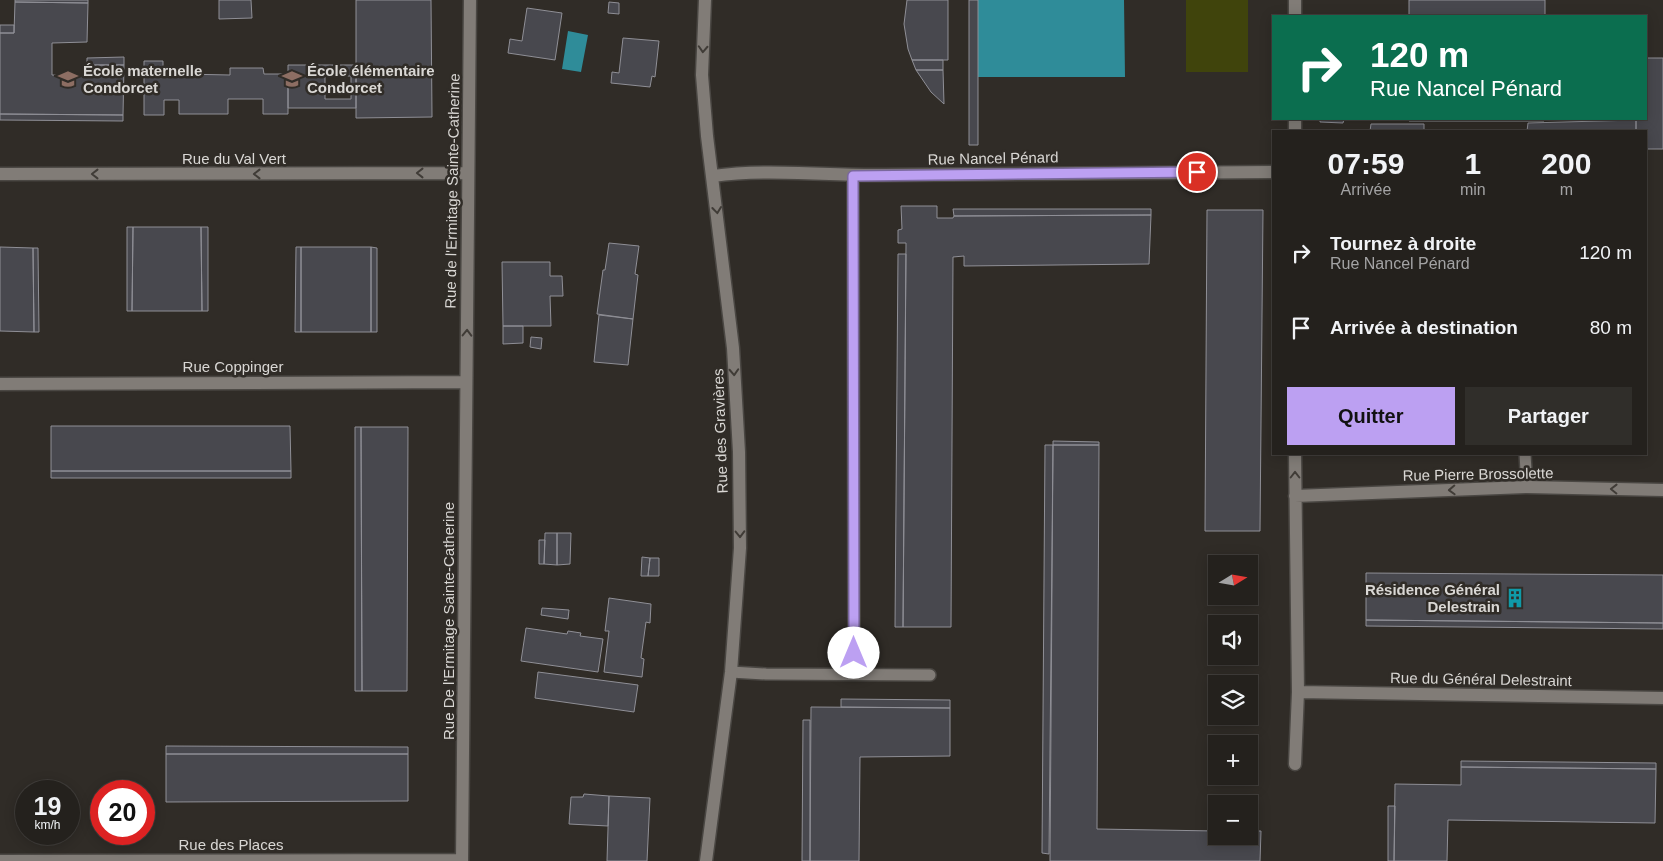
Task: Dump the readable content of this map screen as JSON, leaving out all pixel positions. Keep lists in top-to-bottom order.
{
  "streets": {
    "street": [
      "Rue du Val Vert",
      "Rue Nancel Pénard",
      "Rue de l'Ermitage Sainte-Catherine",
      "Rue Coppinger",
      "Rue des Gravières",
      "Rue Pierre Brossolette",
      "Rue De l'Ermitage Sainte-Catherine",
      "Rue du Général Delestraint",
      "Rue des Places"
    ]
  },
  "crossings": [
    ["Rue du Val Vert", "Rue de l'Ermitage Sainte-Catherine"],
    ["Rue Nancel Pénard", "Rue des Gravières"],
    ["Rue de l'Ermitage Sainte-Catherine", "Rue Coppinger"],
    ["Rue de l'Ermitage Sainte-Catherine", "Rue De l'Ermitage Sainte-Catherine"],
    ["Rue Coppinger", "Rue De l'Ermitage Sainte-Catherine"],
    ["Rue De l'Ermitage Sainte-Catherine", "Rue des Places"]
  ],
  "one_way": [
    "Rue du Val Vert",
    "Rue de l'Ermitage Sainte-Catherine",
    "Rue des Gravières",
    "Rue Pierre Brossolette"
  ],
  "places": {
    "school or university": ["École maternelle Condorcet", "École élémentaire Condorcet"],
    "building": ["Résidence Général Delestrain"]
  },
  "north": "right",
  "page": {
    "turn": ["120 m", "Rue Nancel Pénard"],
    "eta": [
      "07:59",
      "Arrivée",
      "1",
      "min",
      "200",
      "m"
    ],
    "list": [
      {
        "name": "Tournez à droite",
        "note": "Rue Nancel Pénard",
        "value": "120 m"
      },
      {
        "name": "Arrivée à destination",
        "value": "80 m"
      }
    ],
    "buttons": ["Quitter", "Partager"],
    "map_buttons": ["+", "−"],
    "speed": "19 km/h",
    "limit": "20"
  }
}
